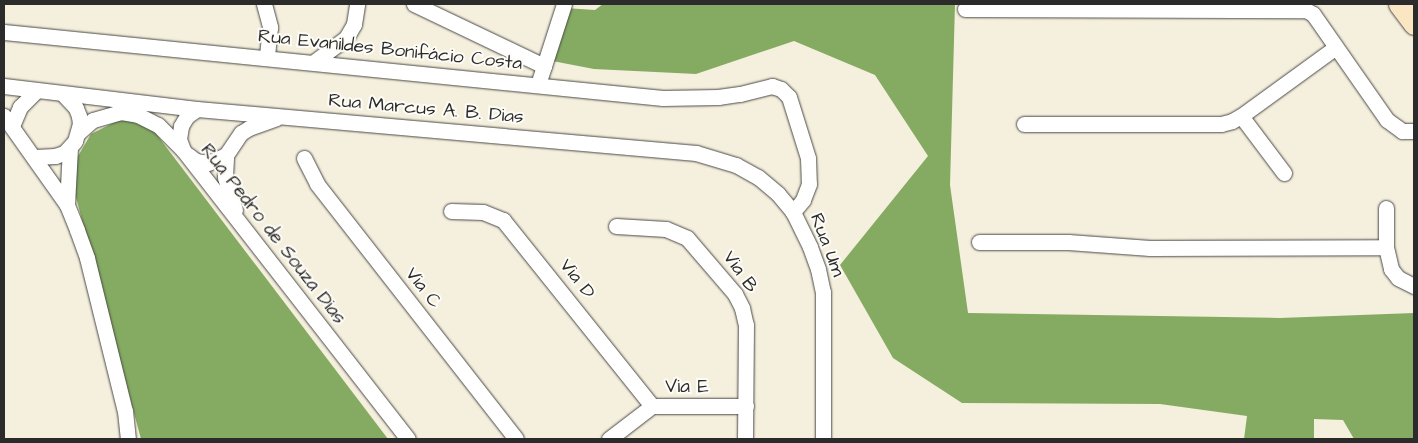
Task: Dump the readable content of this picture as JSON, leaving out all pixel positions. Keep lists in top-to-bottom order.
{
  "streets": {
    "street": [
      "Rua Evanildes Bonifácio Costa",
      "Rua Marcus A. B. Dias",
      "Rua Pedro de Souza Dias",
      "Rua Um",
      "Via B",
      "Via D",
      "Via C",
      "Via E"
    ]
  },
  "crossings": [
    ["Rua Evanildes Bonifácio Costa", "Rua Marcus A. B. Dias"],
    ["Rua Evanildes Bonifácio Costa", "Rua Um"],
    ["Rua Marcus A. B. Dias", "Rua Pedro de Souza Dias"],
    ["Rua Marcus A. B. Dias", "Rua Um"],
    ["Via B", "Via E"],
    ["Via D", "Via E"]
  ]
}
